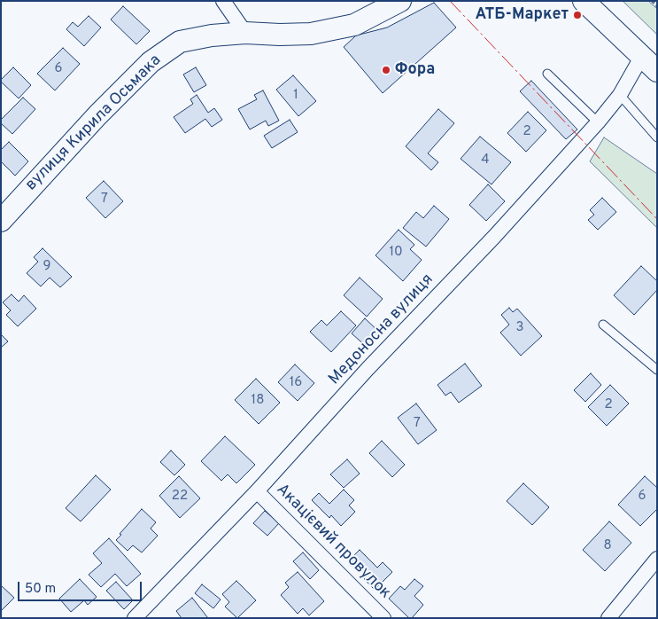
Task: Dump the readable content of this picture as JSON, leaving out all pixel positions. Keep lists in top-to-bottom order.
{
  "streets": {
    "street": ["вулиця Кирила Осьмака", "Медоносна вулиця", "Акацієвий провулок"]
  },
  "crossings": [
    ["Медоносна вулиця", "Акацієвий провулок"]
  ],
  "places": ["АТБ-Маркет", "Фора"],
  "house_numbers": [
    "6",
    "1",
    "2",
    "4",
    "7",
    "10",
    "9",
    "3",
    "16",
    "18",
    "2",
    "7",
    "22",
    "6",
    "8"
  ],
  "scale_bar": "50 m"
}
